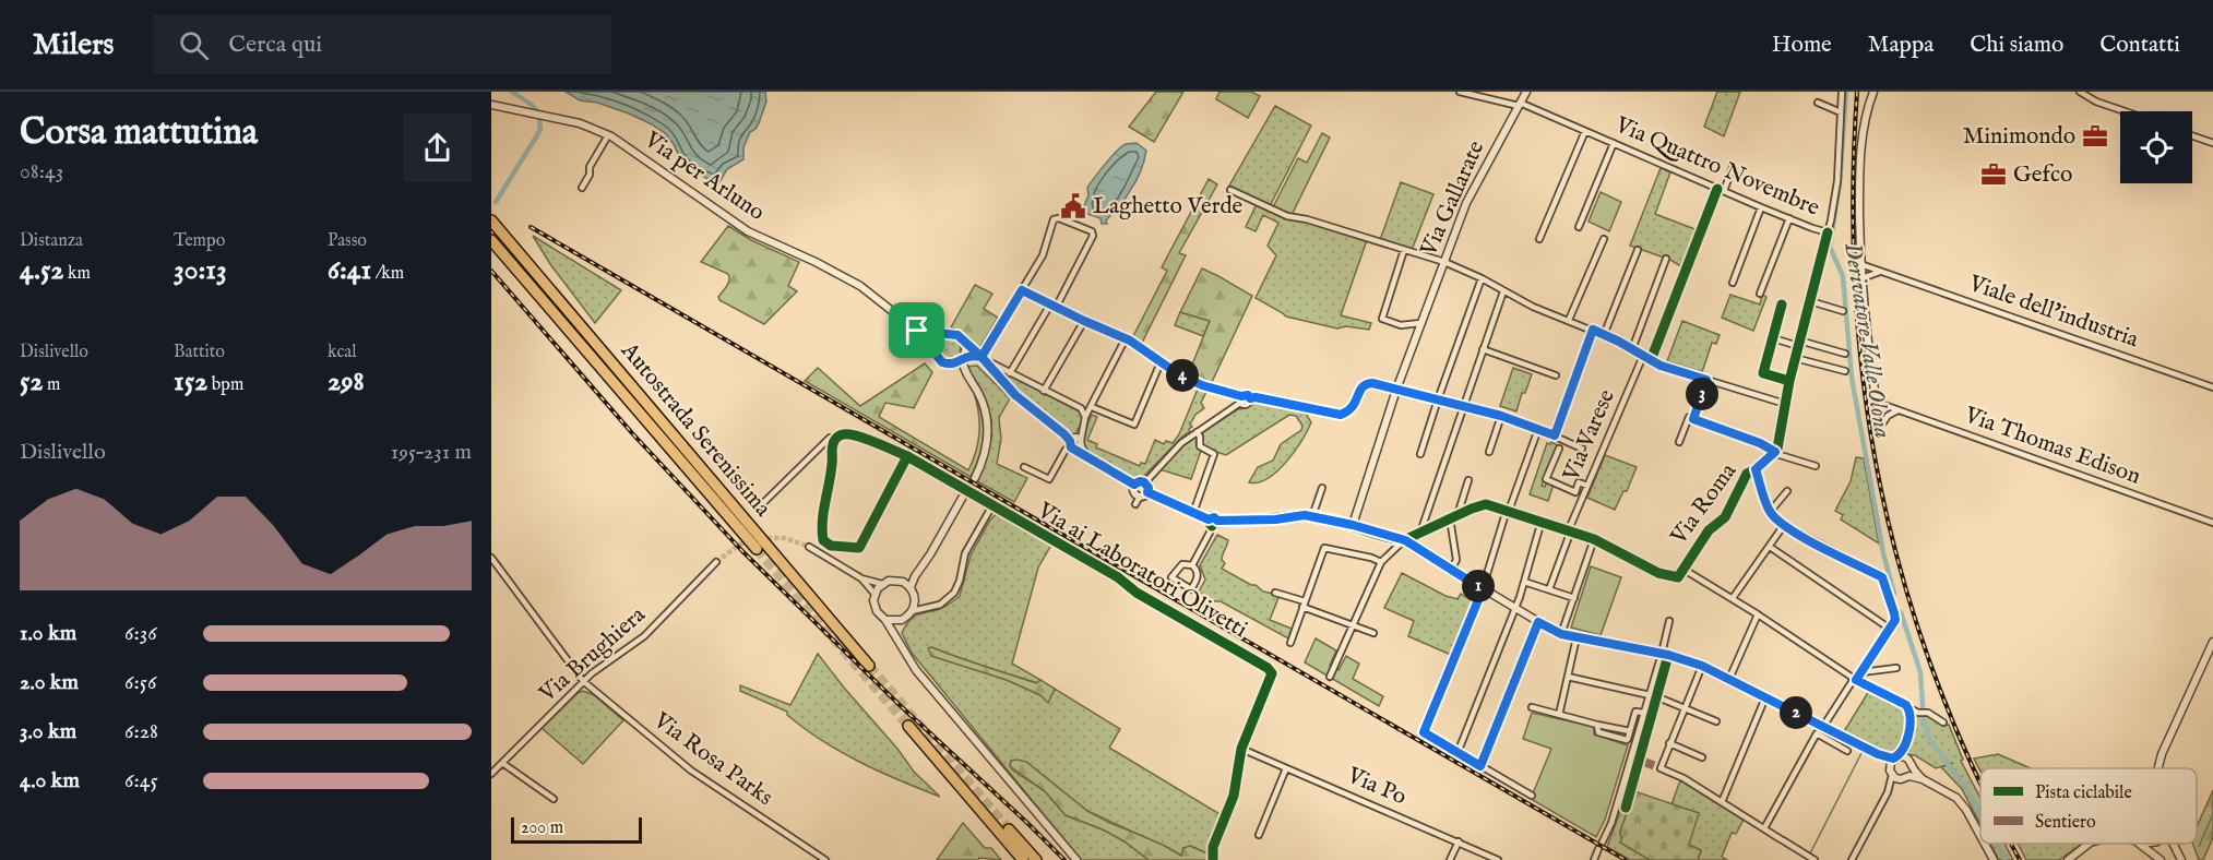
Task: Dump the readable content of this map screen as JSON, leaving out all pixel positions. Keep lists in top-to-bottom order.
{
  "streets": {
    "highway": ["Autostrada Serenissima"],
    "street": [
      "Via Quattro Novembre",
      "Via per Arluno",
      "Via Gallarate",
      "Viale dell'industria",
      "Via Varese",
      "Via Thomas Edison",
      "Via Roma",
      "Via ai Laboratori Olivetti",
      "Via Brughiera",
      "Via Rosa Parks",
      "Via Po"
    ]
  },
  "crossings": [
    ["Via Quattro Novembre", "Via Gallarate"],
    ["Via ai Laboratori Olivetti", "Via Po"],
    ["Via Brughiera", "Via Rosa Parks"]
  ],
  "water": ["Derivatore Valle Olona"],
  "places": {
    "office": ["Minimondo", "Gefco"],
    "public building": ["Laghetto Verde"]
  },
  "legend": ["Pista ciclabile", "Sentiero"],
  "scale_bar": "200 m",
  "page": {
    "header": "Milers",
    "search": "Cerca qui",
    "nav": [
      "Home",
      "Mappa",
      "Chi siamo",
      "Contatti"
    ],
    "heading": ["Corsa mattutina", "08:43"],
    "stats": [
      ["Distanza", "4.52 km"],
      ["Tempo", "30:13"],
      ["Passo", "6:41 /km"],
      ["Dislivello", "52 m"],
      ["Battito", "152 bpm"],
      ["kcal", "298"]
    ],
    "pins": [
      "4",
      "3",
      "1",
      "2"
    ],
    "chart": ["Dislivello", "195–231 m"],
    "list": [
      {
        "name": "1.0 km",
        "note": "6:36"
      },
      {
        "name": "2.0 km",
        "note": "6:56"
      },
      {
        "name": "3.0 km",
        "note": "6:28"
      },
      {
        "name": "4.0 km",
        "note": "6:45"
      }
    ],
    "scale": "200 m"
  }
}
